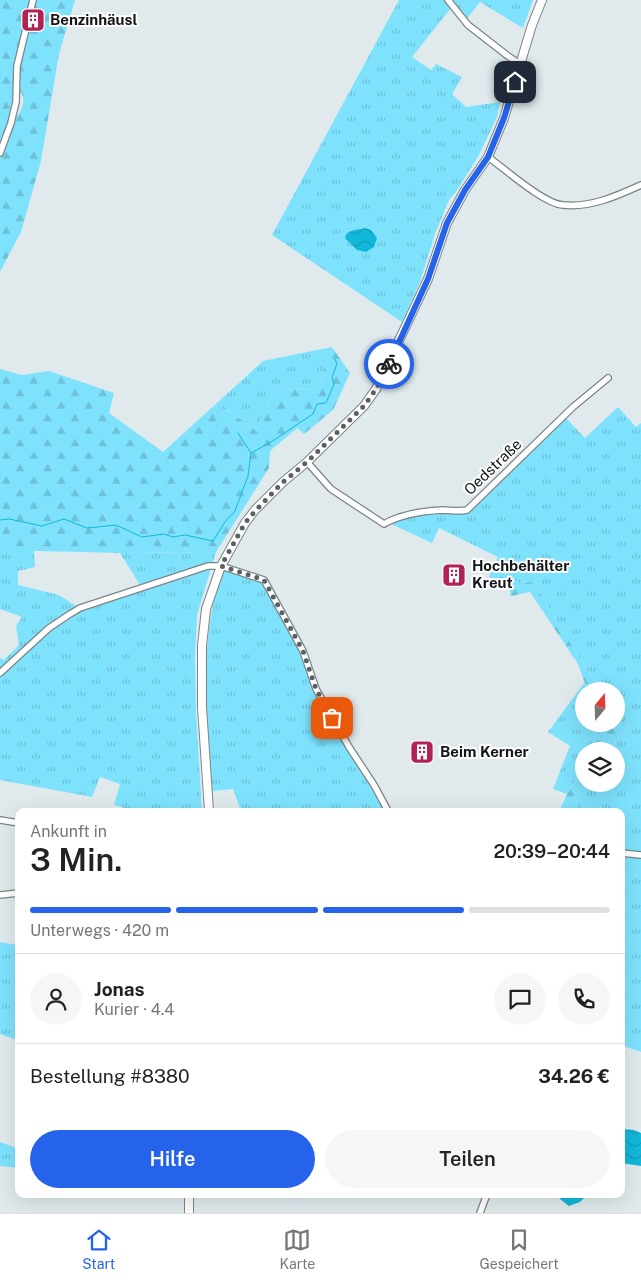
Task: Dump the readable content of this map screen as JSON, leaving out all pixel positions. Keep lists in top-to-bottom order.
{
  "streets": {
    "street": ["Oedstraße"]
  },
  "places": {
    "building": ["Benzinhäusl", "Hochbehälter Kreut", "Beim Kerner"]
  },
  "north": "top",
  "page": {
    "heading": ["3 Min.", "Ankunft in", "20:39–20:44"],
    "panel": [
      "Jonas",
      "Kurier · 4.4",
      "Bestellung #8380",
      "34.26 €"
    ],
    "bar": "Unterwegs · 420 m",
    "buttons": ["Hilfe", "Teilen"],
    "tabs": ["Start", "Karte", "Gespeichert"]
  }
}
